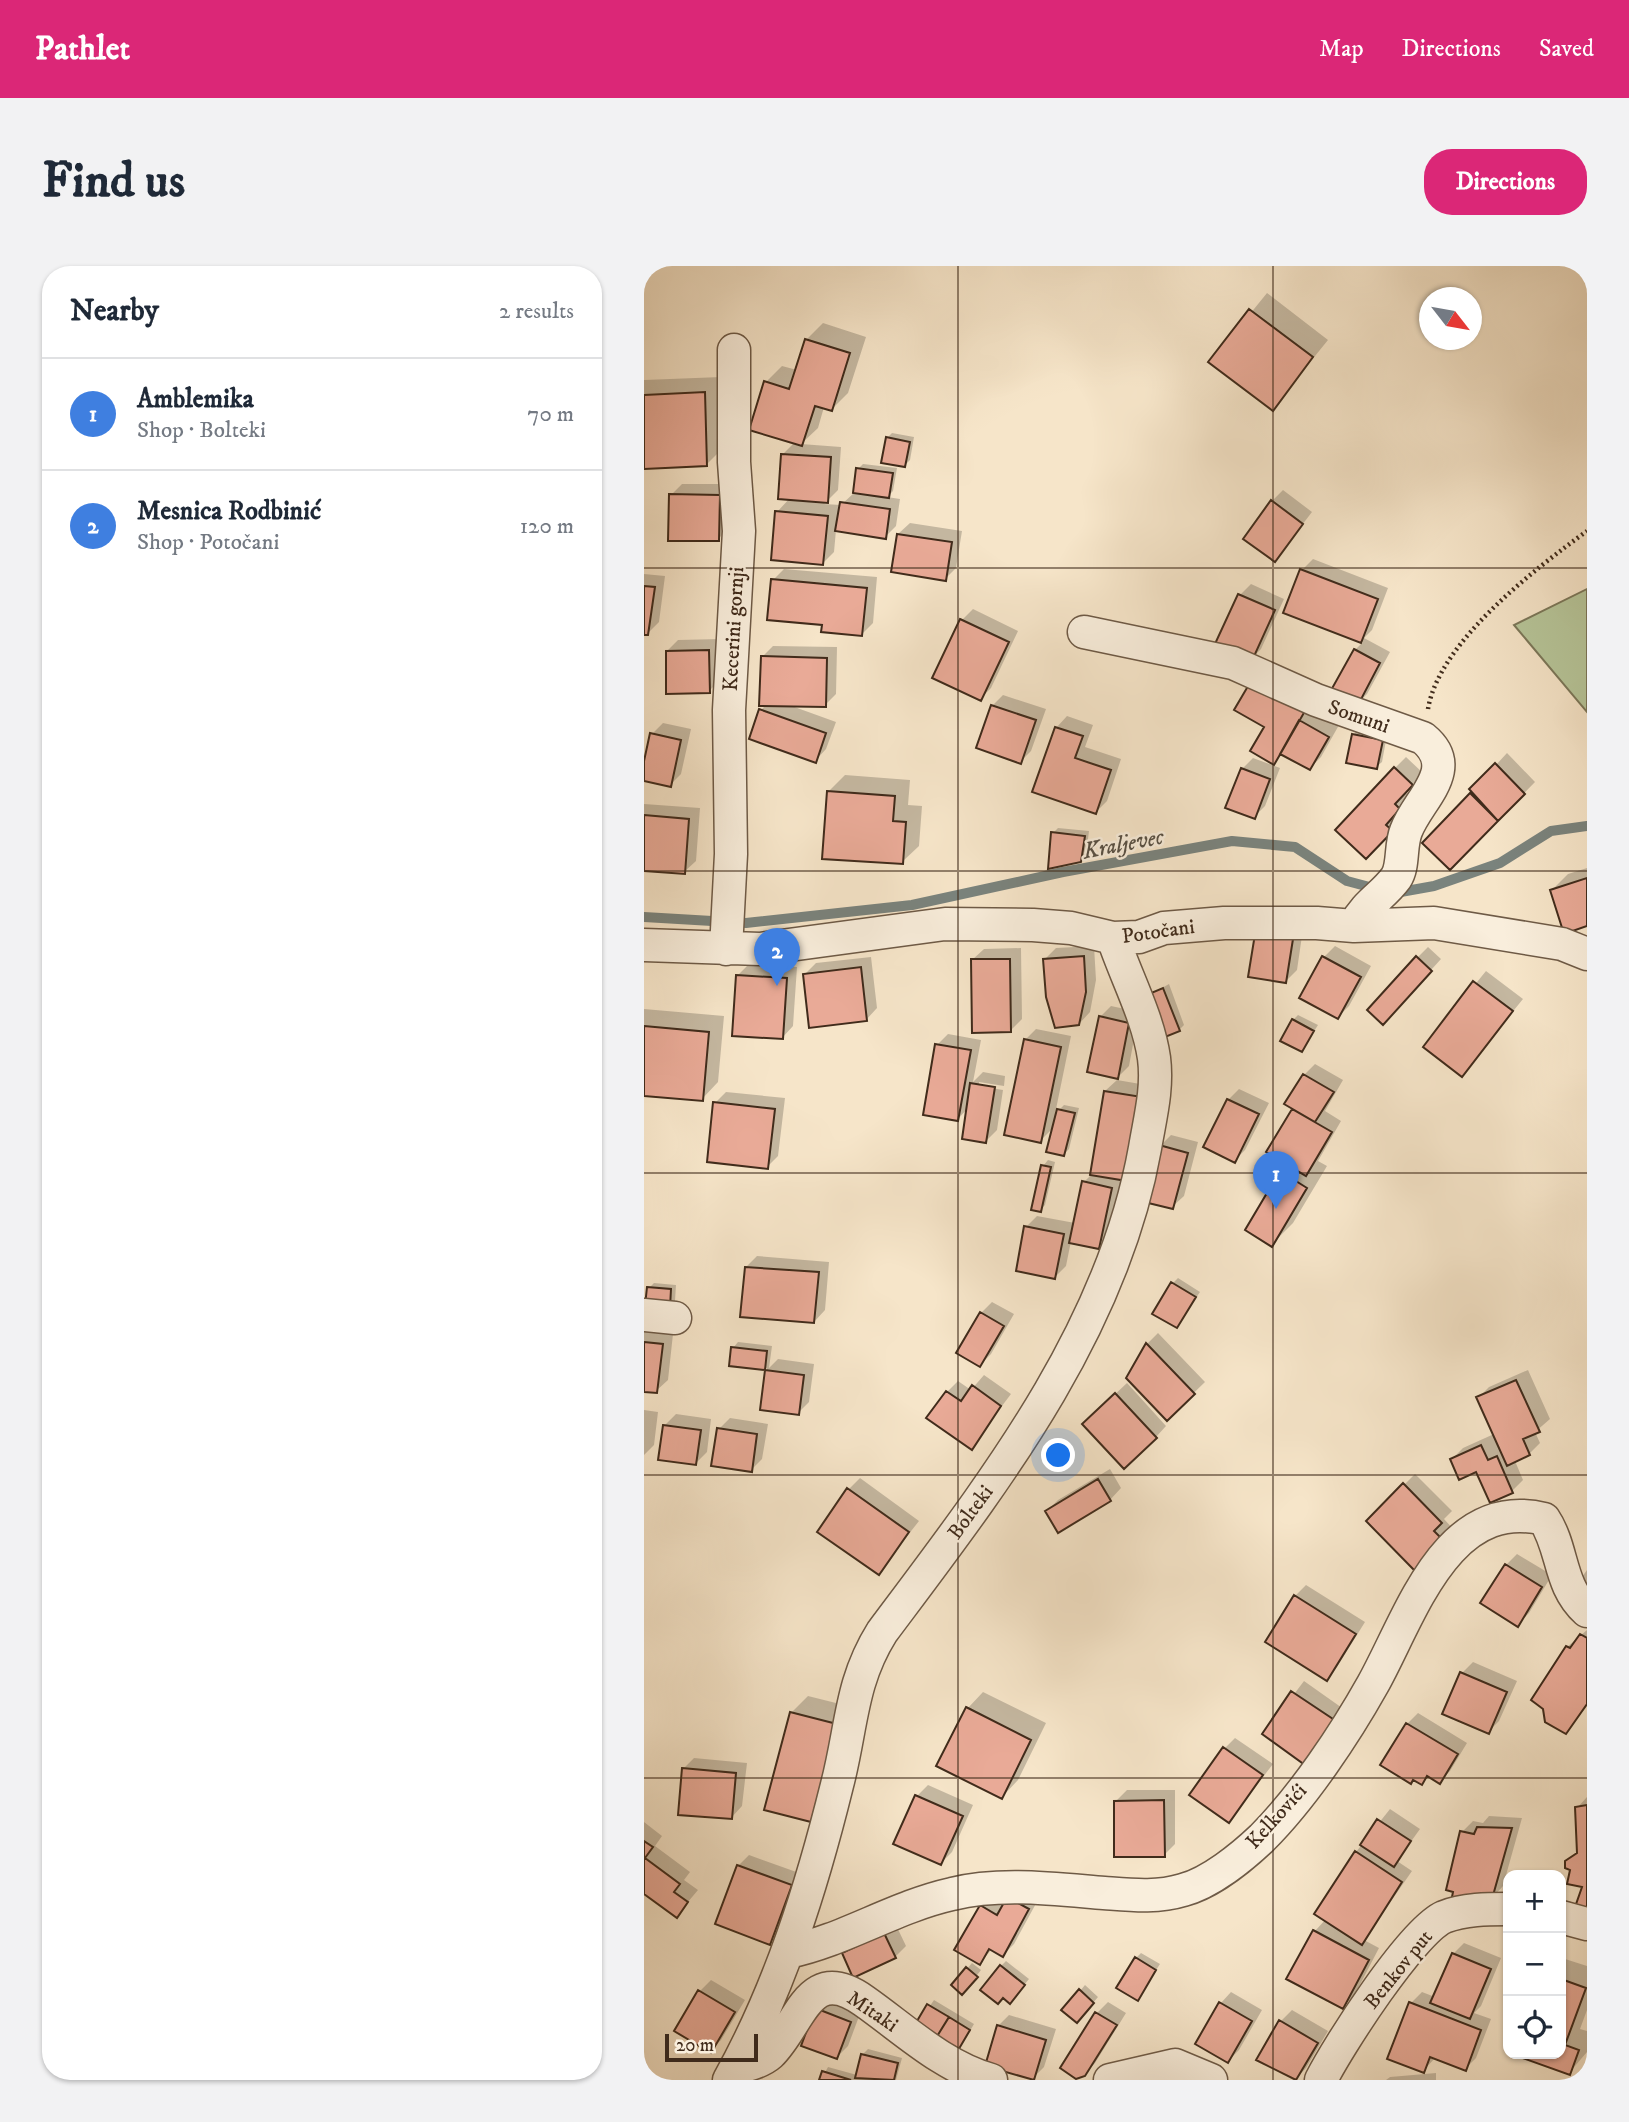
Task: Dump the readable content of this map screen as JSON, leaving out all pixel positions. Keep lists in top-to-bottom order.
{
  "streets": {
    "street": [
      "Kecerini gornji",
      "Somuni",
      "Potočani",
      "Bolteki",
      "Kelkovići",
      "Benkov put",
      "Mitaki"
    ]
  },
  "crossings": [
    ["Kecerini gornji", "Potočani"],
    ["Somuni", "Potočani"],
    ["Potočani", "Bolteki"],
    ["Bolteki", "Kelkovići"],
    ["Bolteki", "Mitaki"]
  ],
  "water": ["Kraljevec"],
  "scale_bar": "20 m",
  "north": "bottom right",
  "page": {
    "header": "Pathlet",
    "nav": ["Map", "Directions", "Saved"],
    "buttons": "Directions",
    "title": "Find us",
    "heading": ["Nearby", "2 results"],
    "list": [
      {
        "mark": "1",
        "name": "Amblemika",
        "note": "Shop · Bolteki",
        "value": "70 m"
      },
      {
        "mark": "2",
        "name": "Mesnica Rodbinić",
        "note": "Shop · Potočani",
        "value": "120 m"
      }
    ],
    "pins": ["2", "1"],
    "map_buttons": ["+", "−"],
    "scale": "20 m"
  }
}
